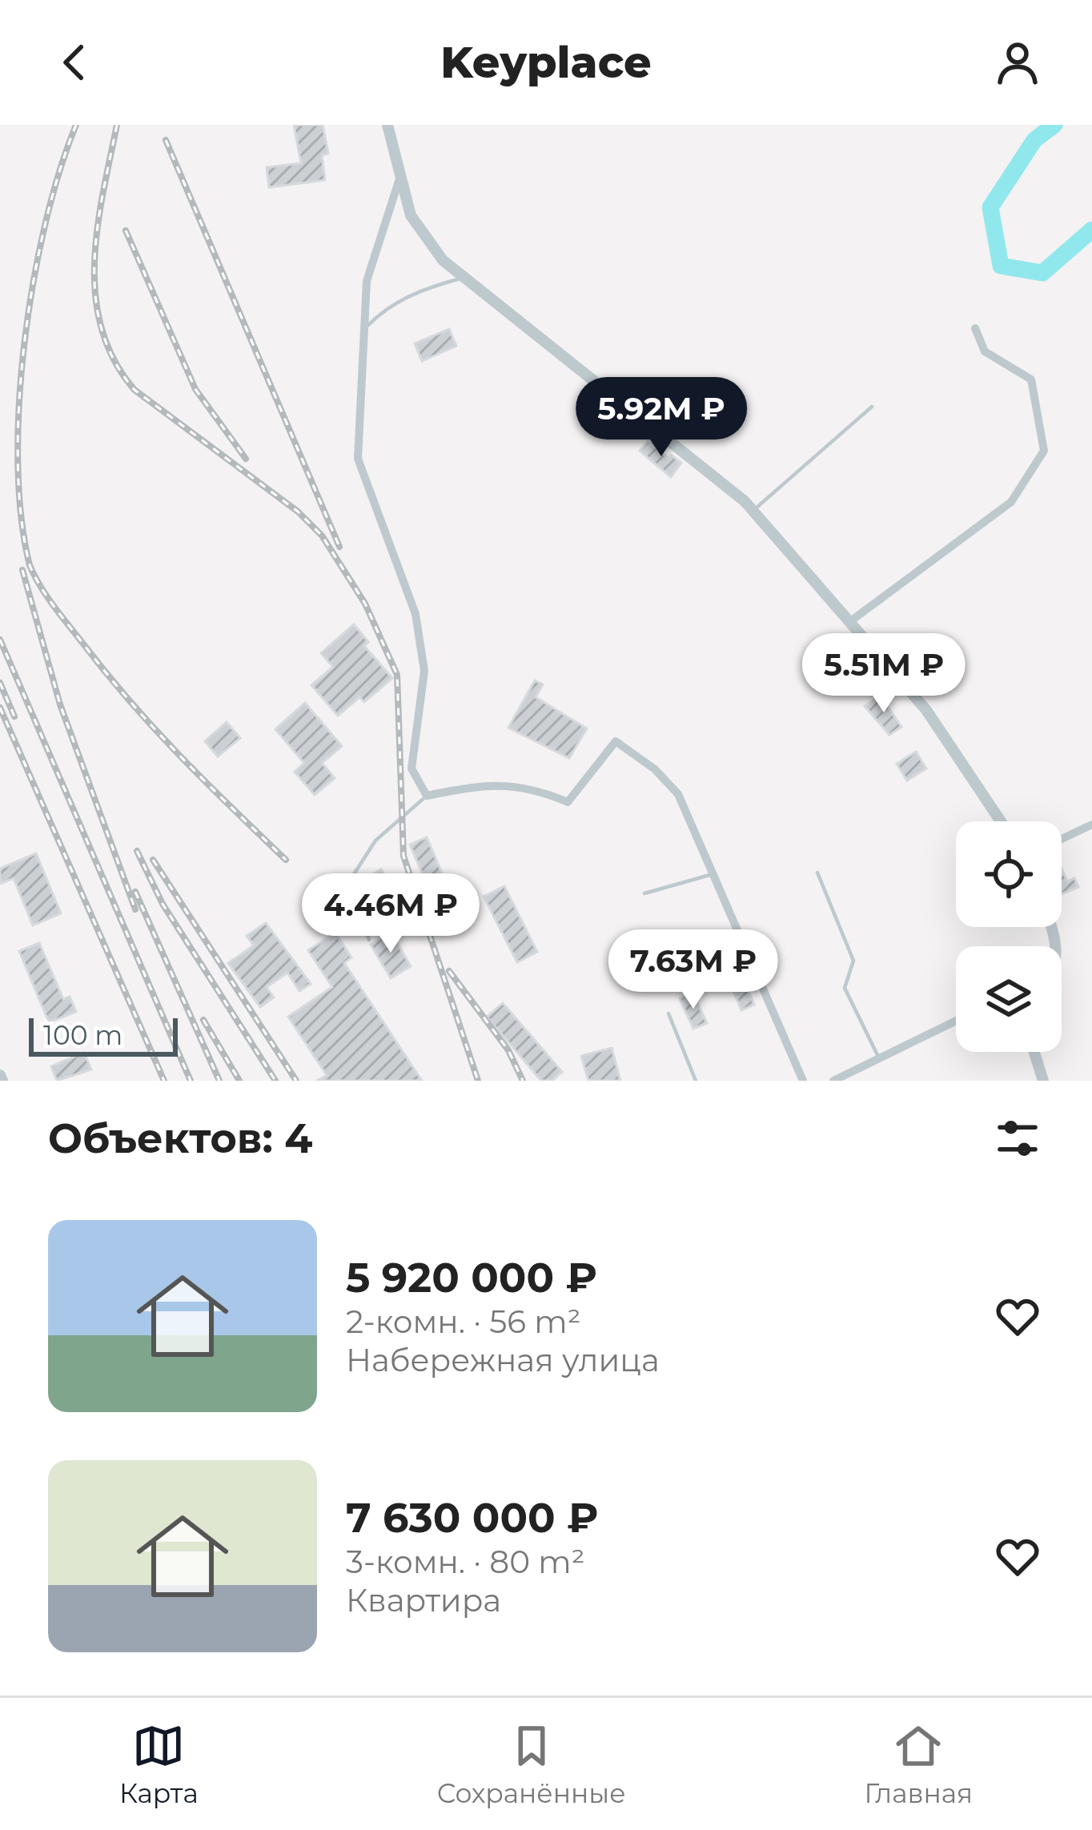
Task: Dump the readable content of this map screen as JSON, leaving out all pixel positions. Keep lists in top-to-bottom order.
{
  "scale_bar": "100 m",
  "page": {
    "header": "Keyplace",
    "price": [
      "5.92M ₽",
      "5.51M ₽",
      "4.46M ₽",
      "7.63M ₽"
    ],
    "scale": "100 m",
    "heading": "Объектов: 4",
    "list": [
      {
        "name": "5 920 000 ₽",
        "note": "2-комн. · 56 m² · Набережная улица"
      },
      {
        "name": "7 630 000 ₽",
        "note": "3-комн. · 80 m² · Квартира"
      }
    ],
    "tabs": ["Карта", "Сохранённые", "Главная"]
  }
}
